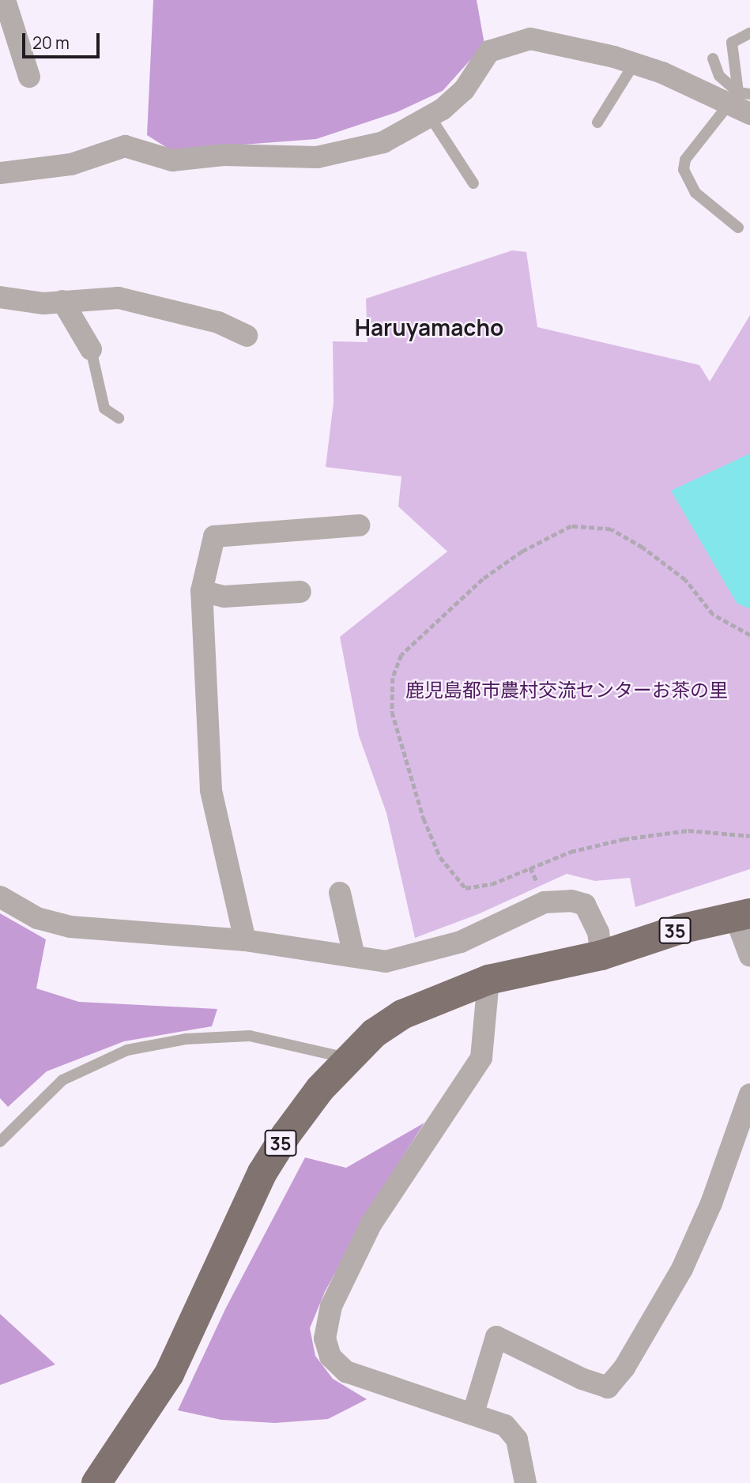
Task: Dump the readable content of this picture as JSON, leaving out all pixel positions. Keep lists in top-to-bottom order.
{
  "streets": {
    "main road": ["35"]
  },
  "districts": ["Haruyamacho"],
  "parks": ["鹿児島都市農村交流センターお茶の里"],
  "scale_bar": "20 m"
}
